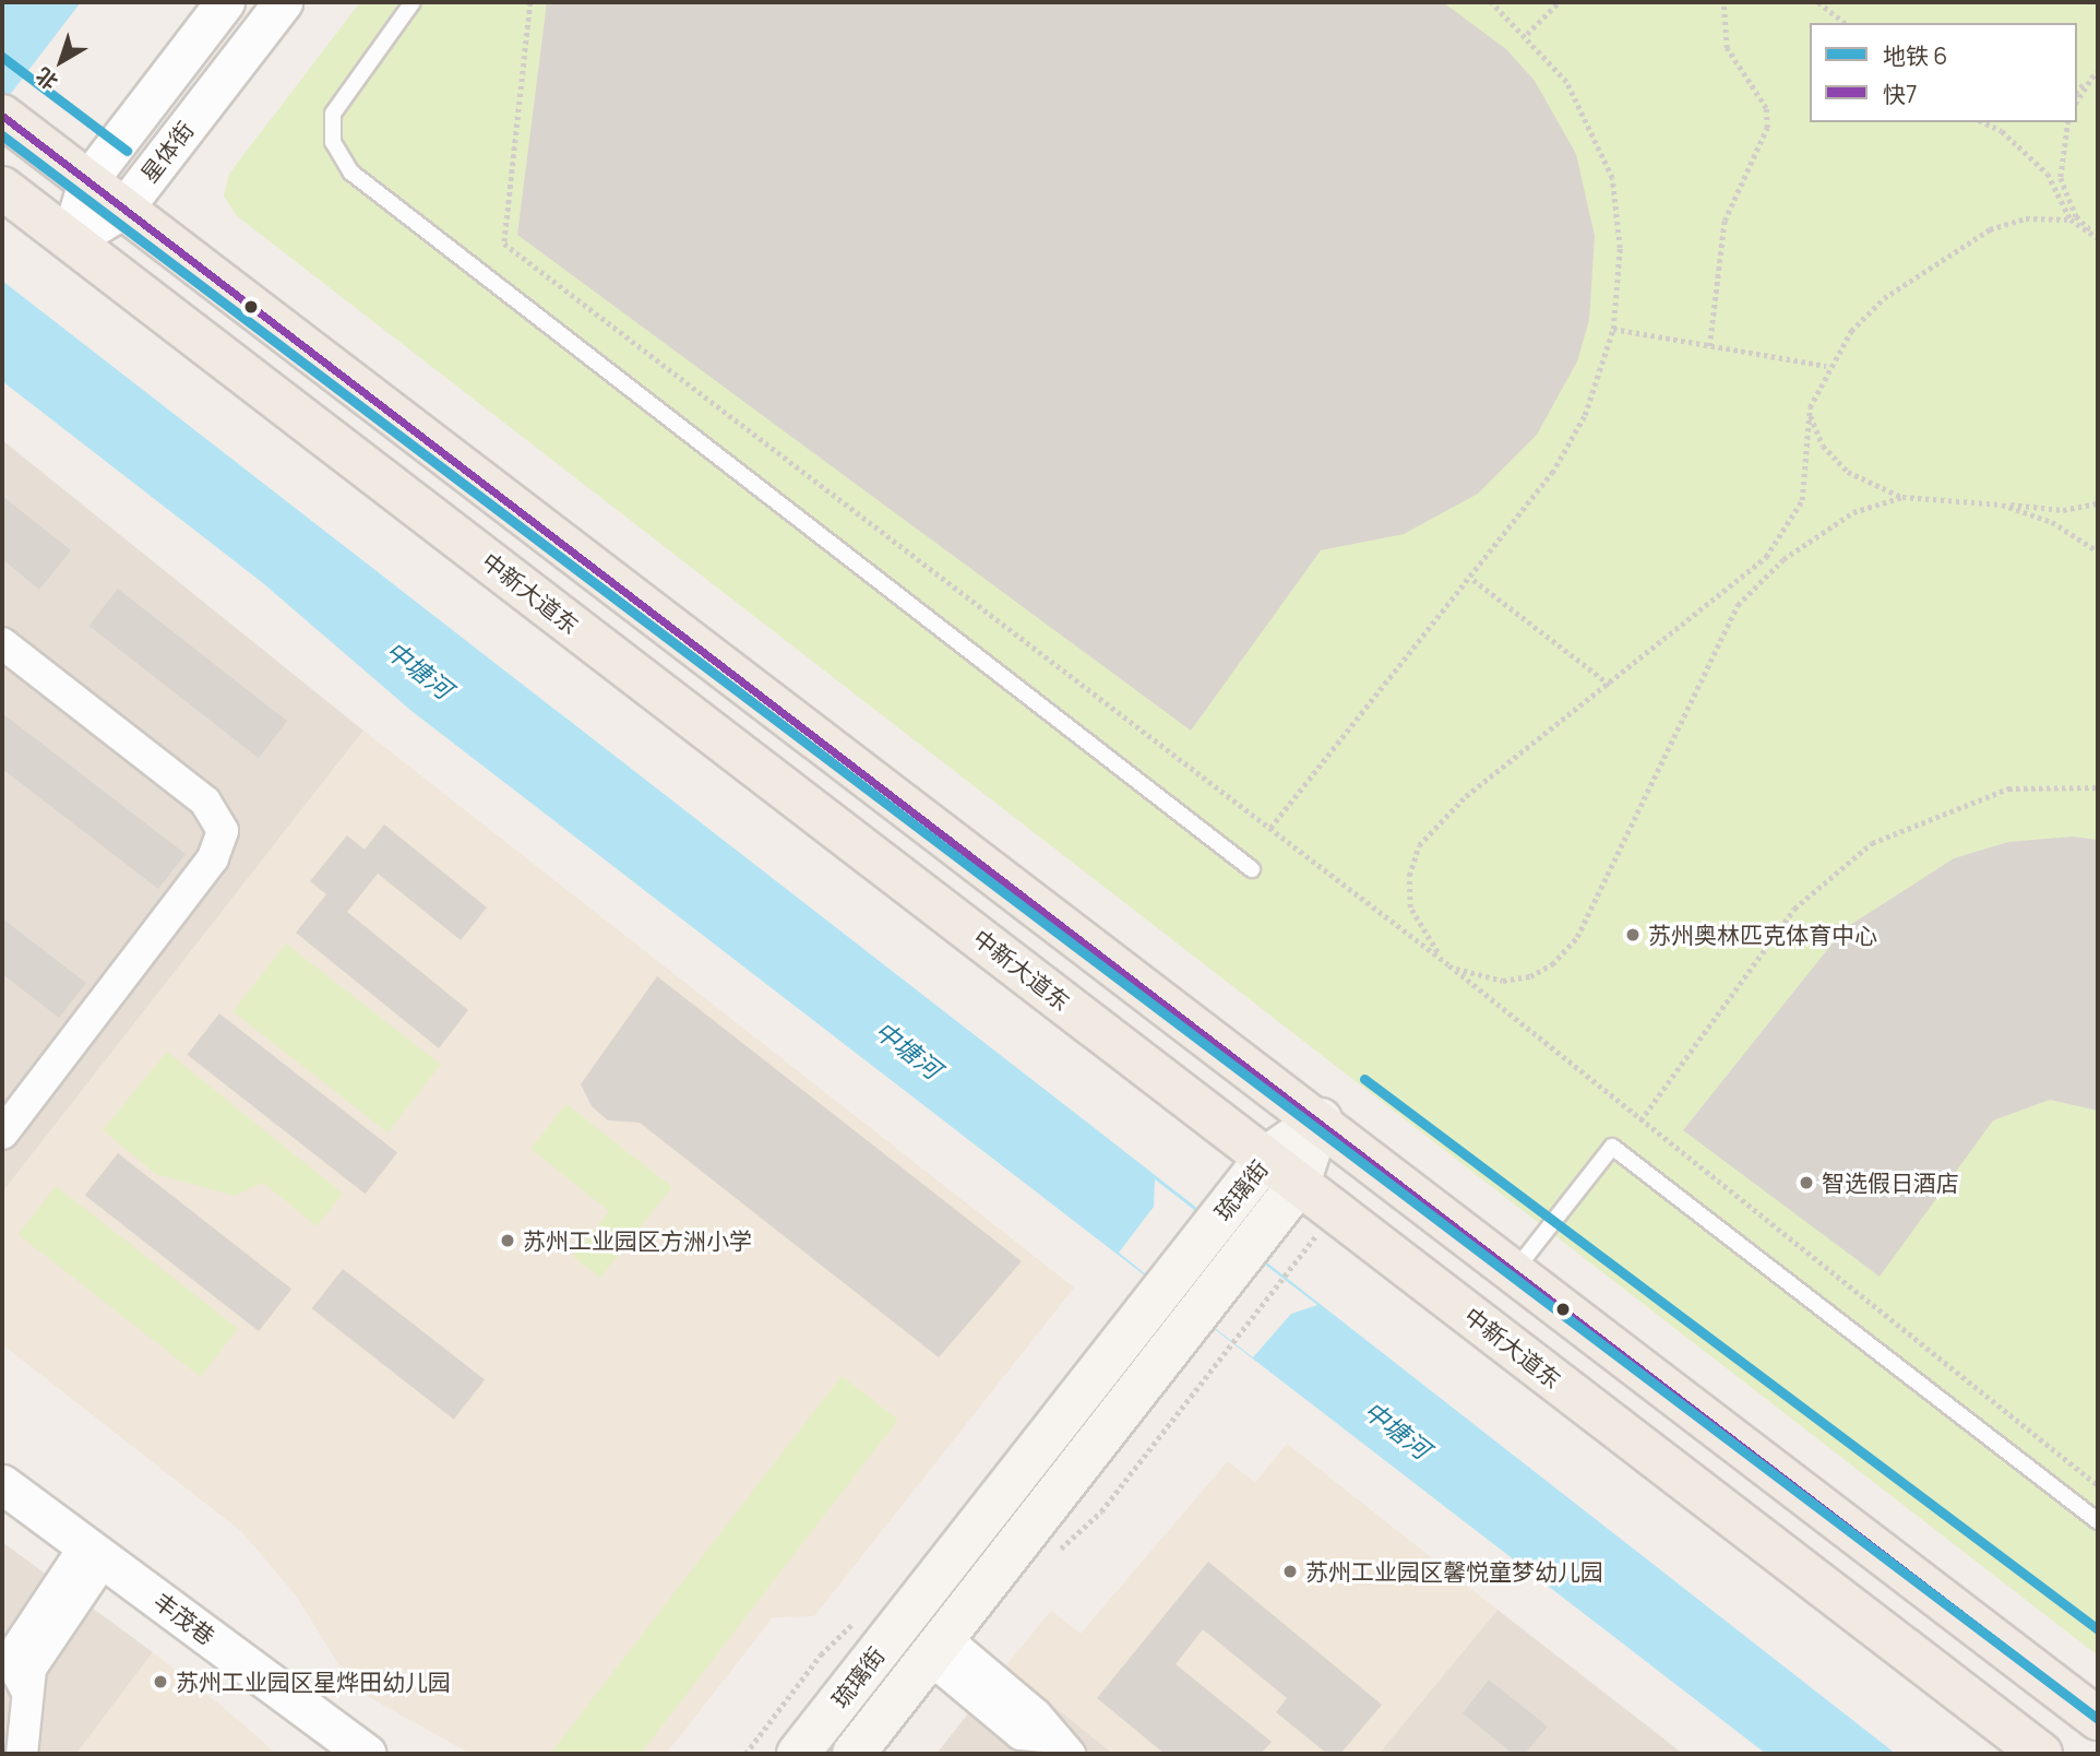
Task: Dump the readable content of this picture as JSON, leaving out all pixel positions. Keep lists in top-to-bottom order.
{
  "streets": {
    "main road": ["中新大道东", "琉璃街"],
    "street": ["星体街", "丰茂巷"]
  },
  "crossings": [
    ["星体街", "中新大道东"],
    ["中新大道东", "琉璃街"]
  ],
  "water": ["中塘河"],
  "places": [
    "苏州奥林匹克体育中心",
    "智选假日酒店",
    "苏州工业园区方洲小学",
    "苏州工业园区馨悦童梦幼儿园",
    "苏州工业园区星烨田幼儿园"
  ],
  "lines": ["metro line 6", "transit line 快7"],
  "legend": ["地铁 6", "快7"],
  "north": "bottom left"
}
